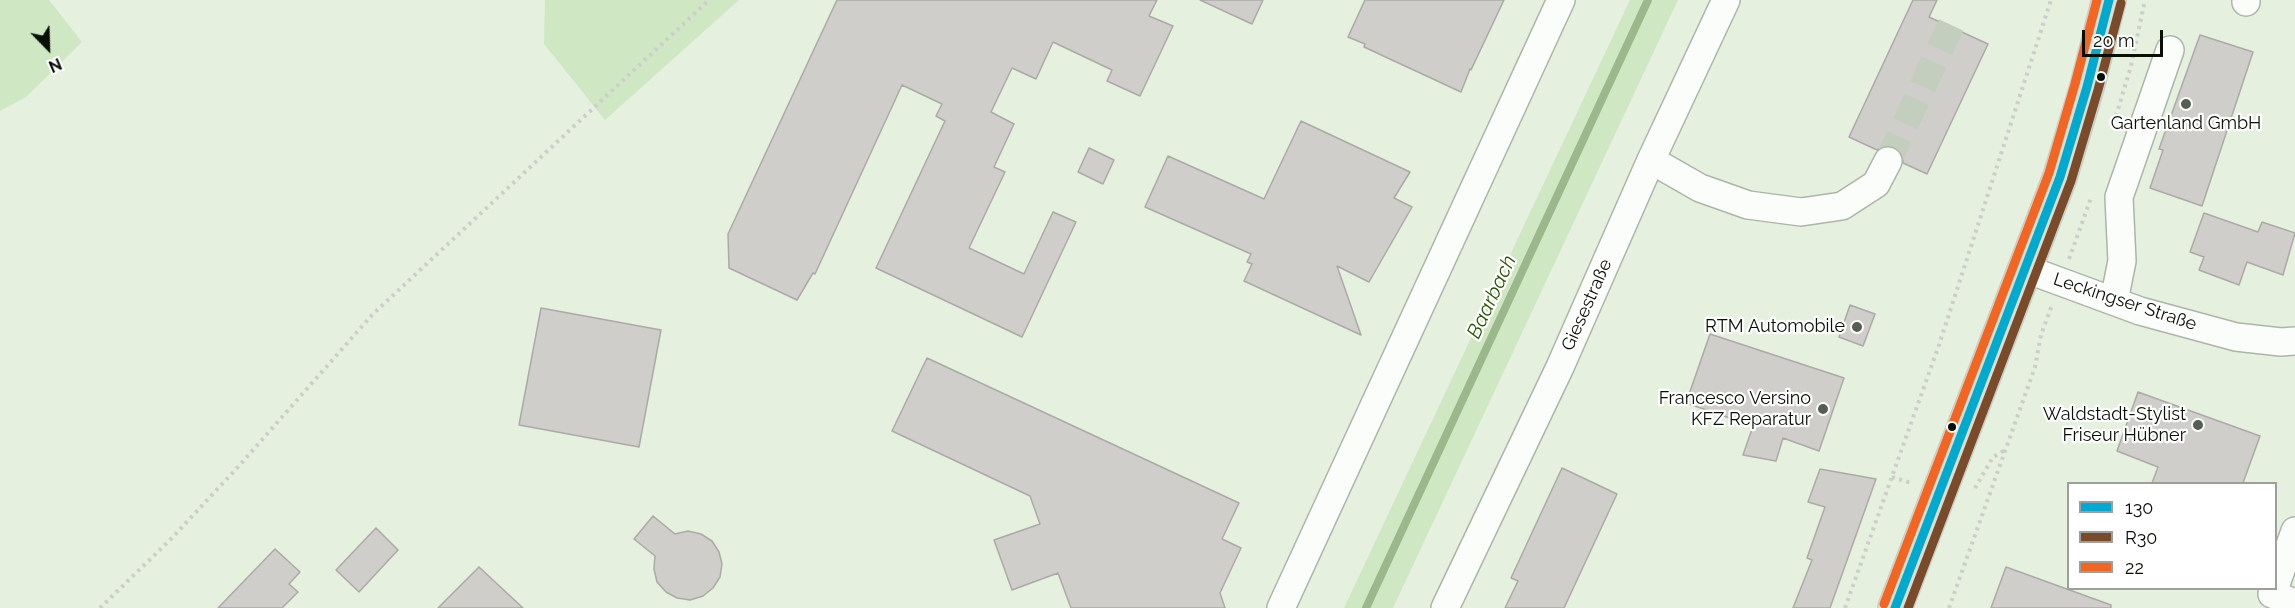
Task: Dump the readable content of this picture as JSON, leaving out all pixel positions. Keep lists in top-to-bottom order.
{
  "streets": {
    "street": ["Leckingser Straße", "Giesestraße"]
  },
  "water": ["Baarbach"],
  "places": [
    "Gartenland GmbH",
    "RTM Automobile",
    "Francesco Versino KFZ Reparatur",
    "Waldstadt-Stylist Friseur Hübner"
  ],
  "lines": ["transit line 130", "transit line 22", "transit line R30"],
  "legend": ["130", "R30", "22"],
  "scale_bar": "20 m",
  "north": "bottom right"
}
